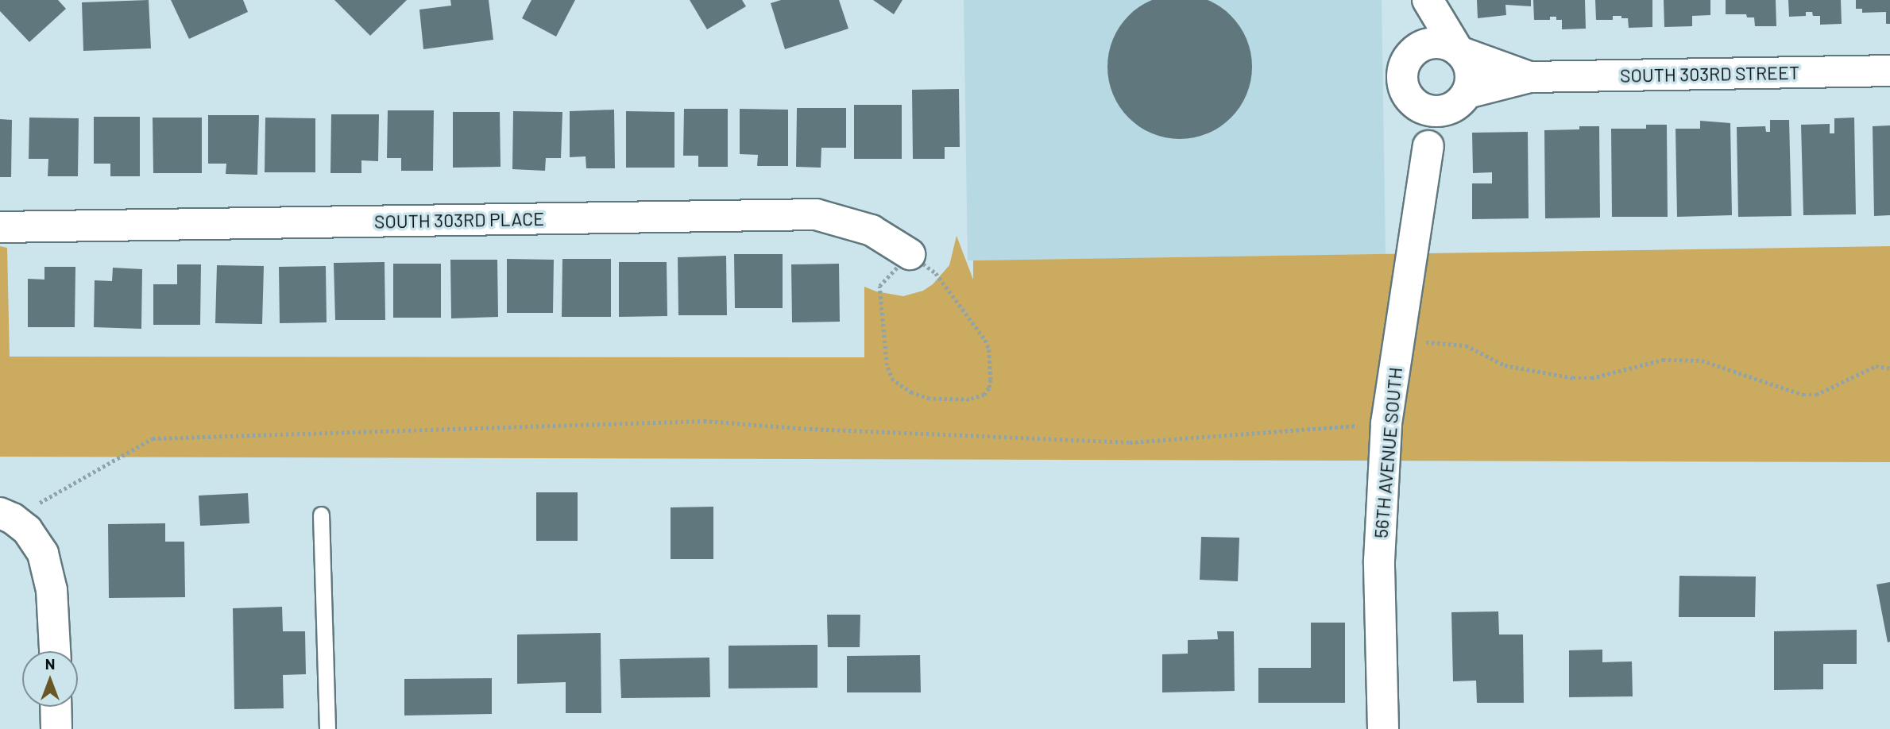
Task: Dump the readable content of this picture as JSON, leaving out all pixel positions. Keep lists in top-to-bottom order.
{
  "streets": {
    "street": ["SOUTH 303RD STREET", "SOUTH 303RD PLACE", "56TH AVENUE SOUTH"]
  },
  "north": "top"
}
